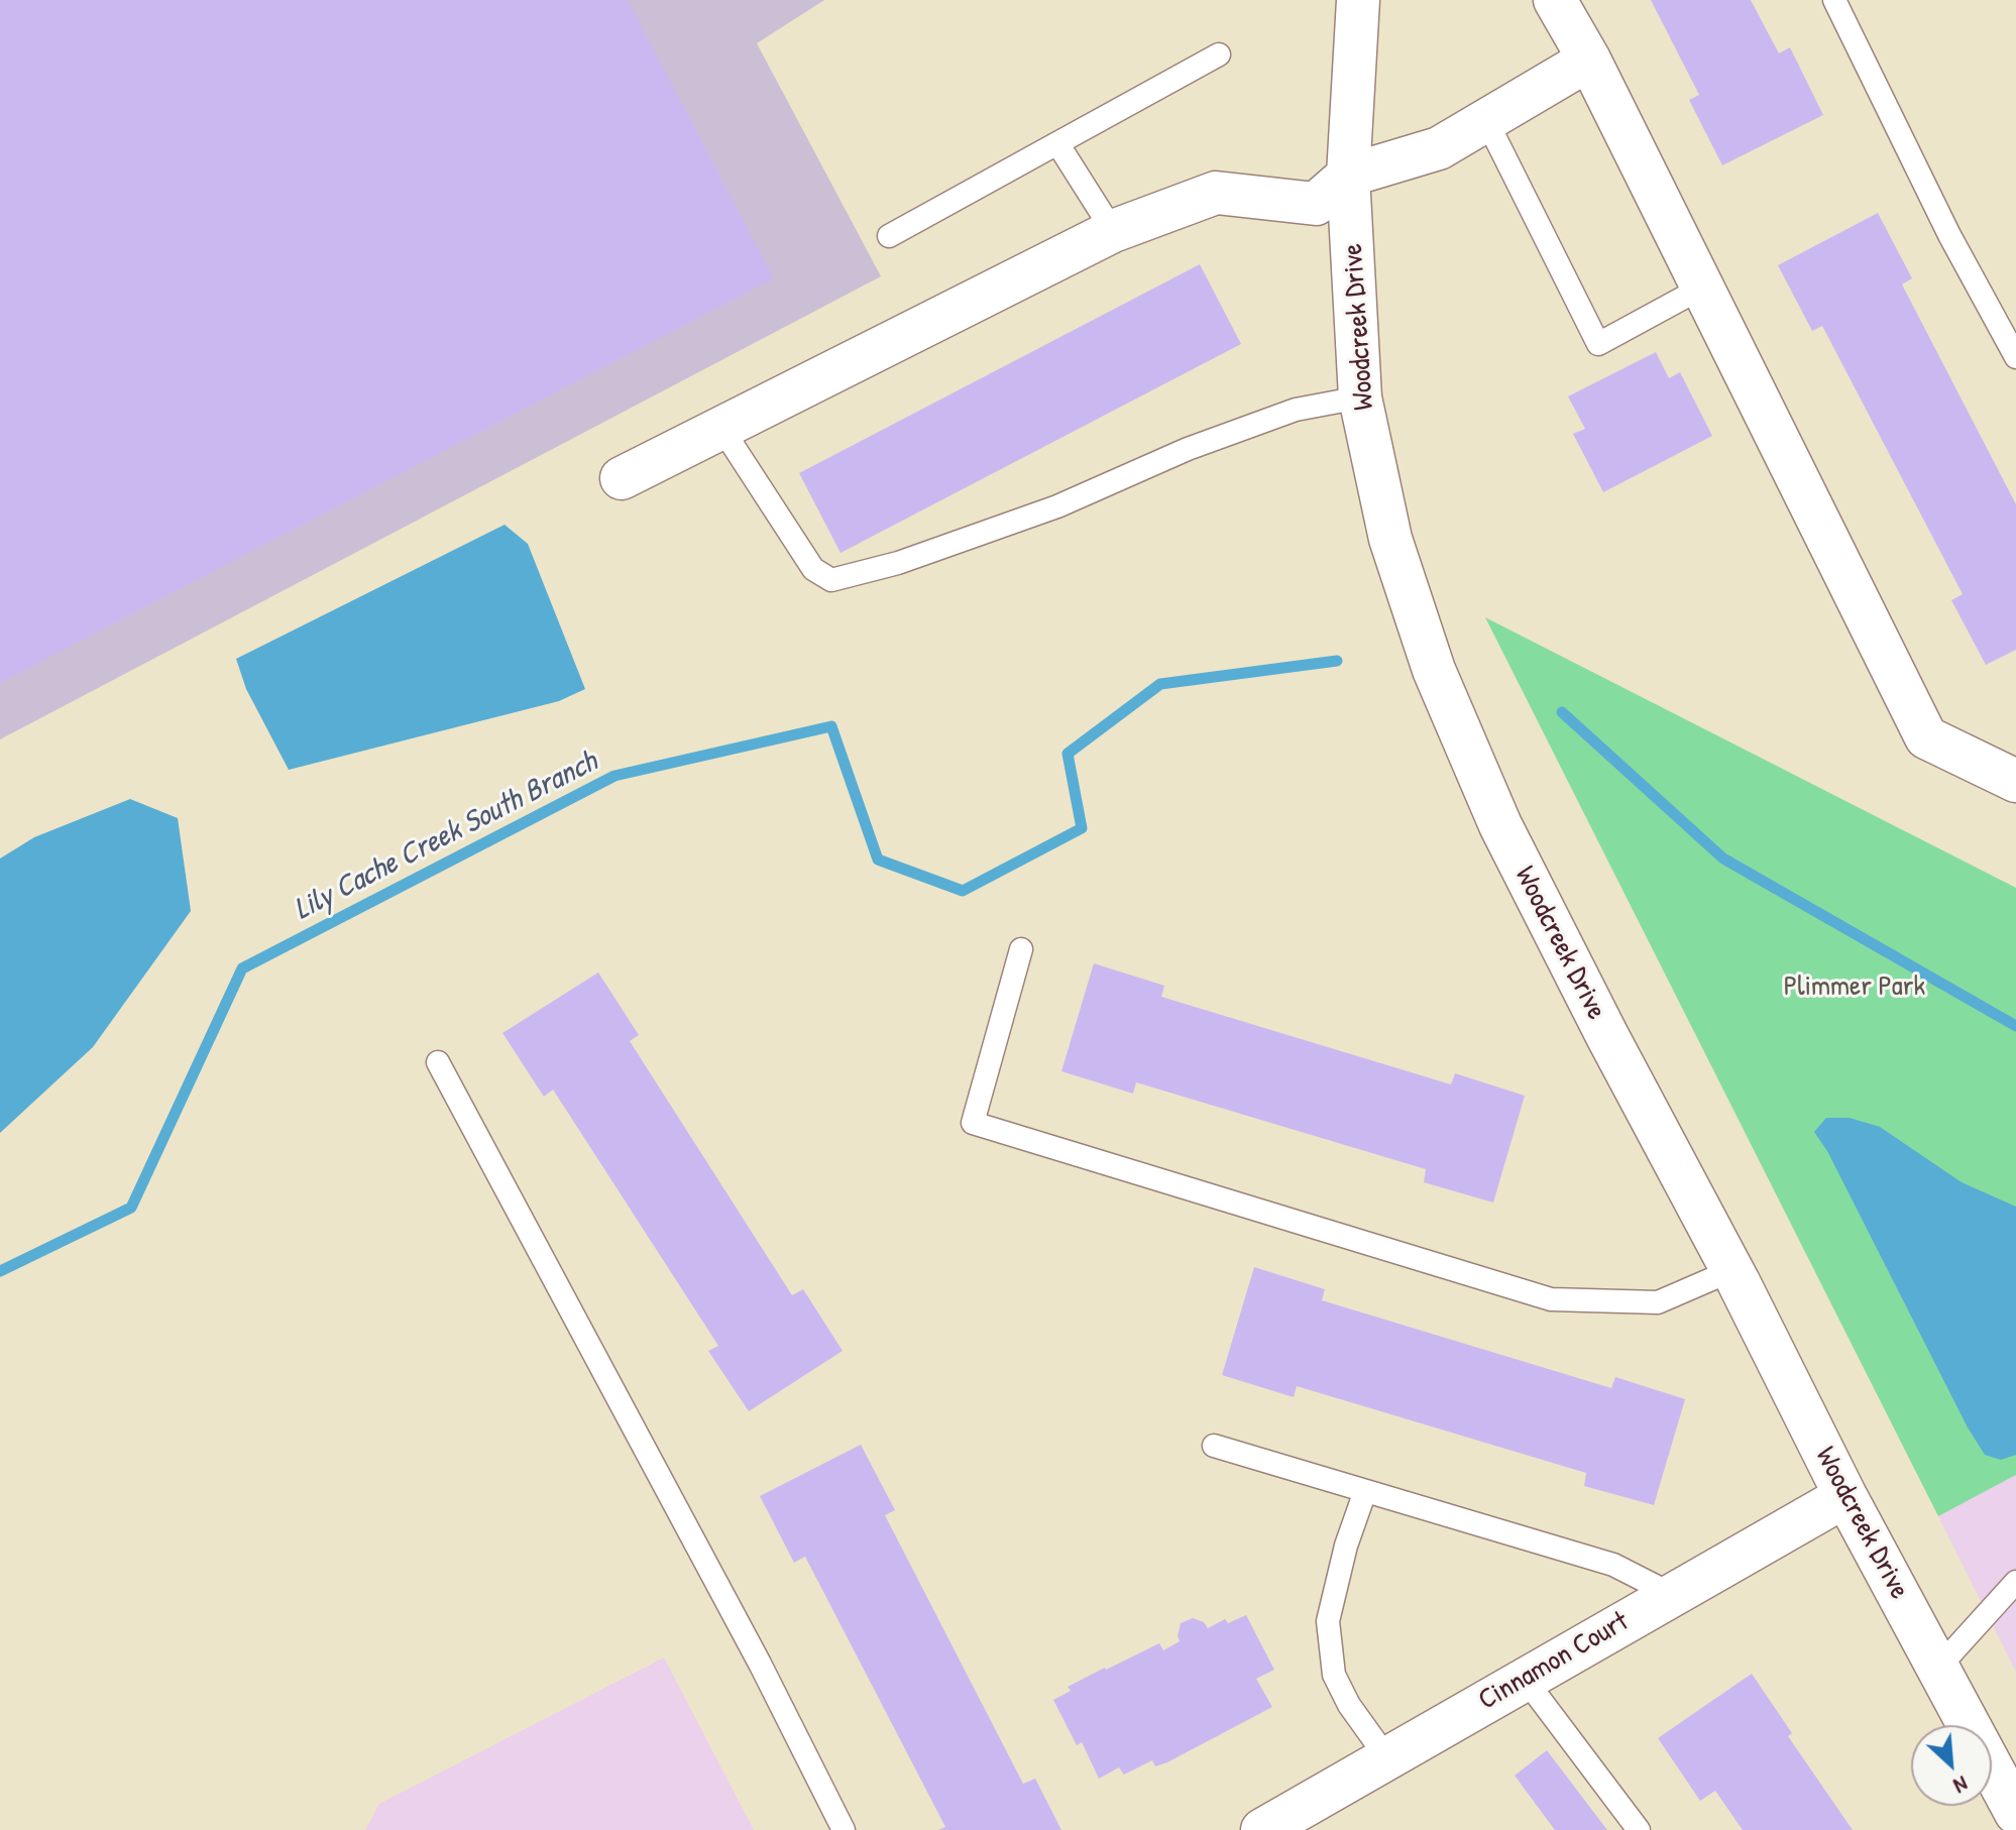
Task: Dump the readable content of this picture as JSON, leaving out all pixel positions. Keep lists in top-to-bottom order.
{
  "streets": {
    "street": ["Woodcreek Drive", "Cinnamon Court"]
  },
  "crossings": [
    ["Woodcreek Drive", "Cinnamon Court"]
  ],
  "water": ["Lily Cache Creek South Branch"],
  "parks": ["Plimmer Park"],
  "north": "bottom right"
}
